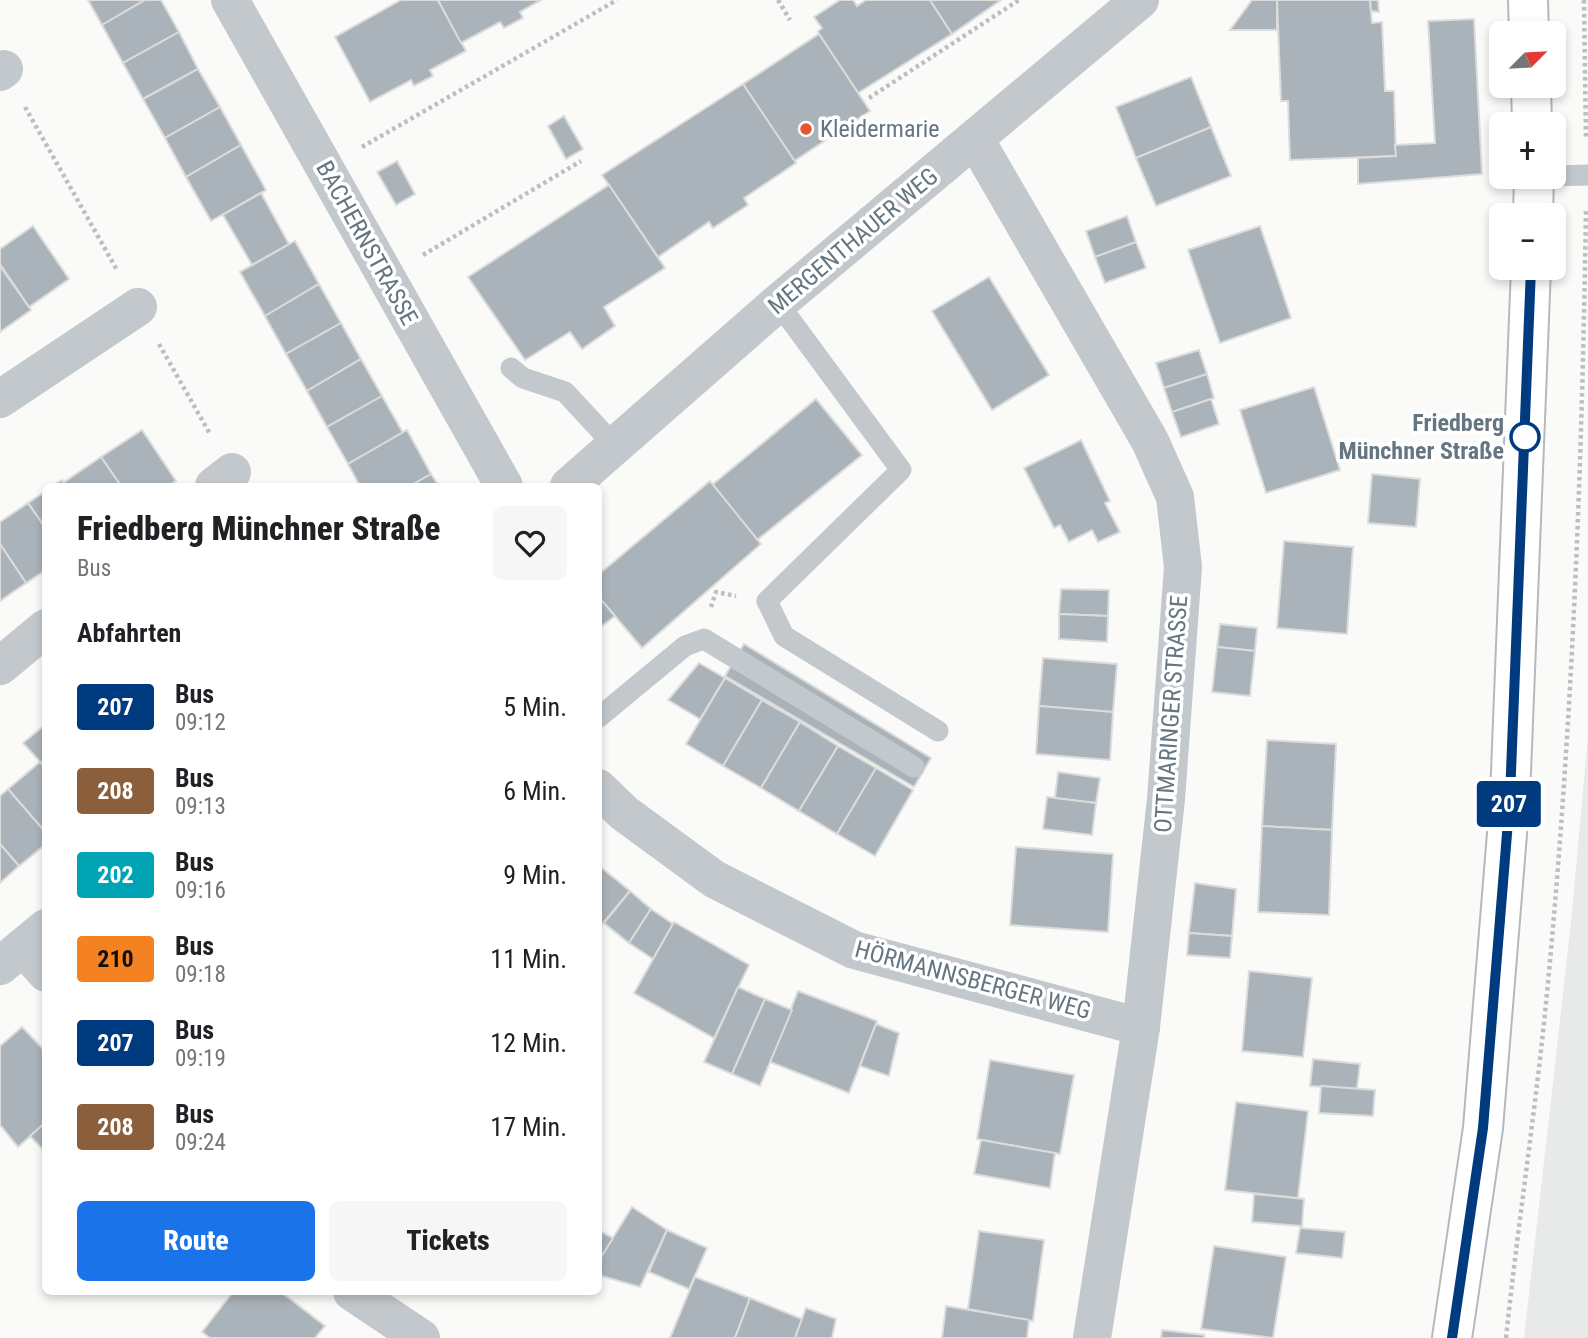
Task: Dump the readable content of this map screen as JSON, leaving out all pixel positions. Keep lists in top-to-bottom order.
{
  "streets": {
    "street": [
      "MERGENTHAUER WEG",
      "BACHERNSTRASSE",
      "OTTMARINGER STRASSE",
      "HÖRMANNSBERGER WEG"
    ]
  },
  "crossings": [
    ["MERGENTHAUER WEG", "OTTMARINGER STRASSE"],
    ["OTTMARINGER STRASSE", "HÖRMANNSBERGER WEG"]
  ],
  "places": ["Kleidermarie", "Friedberg Münchner Straße"],
  "lines": ["bus line 207"],
  "north": "top right",
  "page": {
    "on_map": "207",
    "map_buttons": ["+", "−"],
    "heading": [
      ["Friedberg Münchner Straße", "Bus"],
      "Abfahrten"
    ],
    "list": [
      {
        "mark": "207",
        "name": "Bus",
        "note": "09:12",
        "value": "5 Min."
      },
      {
        "mark": "208",
        "name": "Bus",
        "note": "09:13",
        "value": "6 Min."
      },
      {
        "mark": "202",
        "name": "Bus",
        "note": "09:16",
        "value": "9 Min."
      },
      {
        "mark": "210",
        "name": "Bus",
        "note": "09:18",
        "value": "11 Min."
      },
      {
        "mark": "207",
        "name": "Bus",
        "note": "09:19",
        "value": "12 Min."
      },
      {
        "mark": "208",
        "name": "Bus",
        "note": "09:24",
        "value": "17 Min."
      }
    ],
    "buttons": ["Route", "Tickets"]
  }
}
